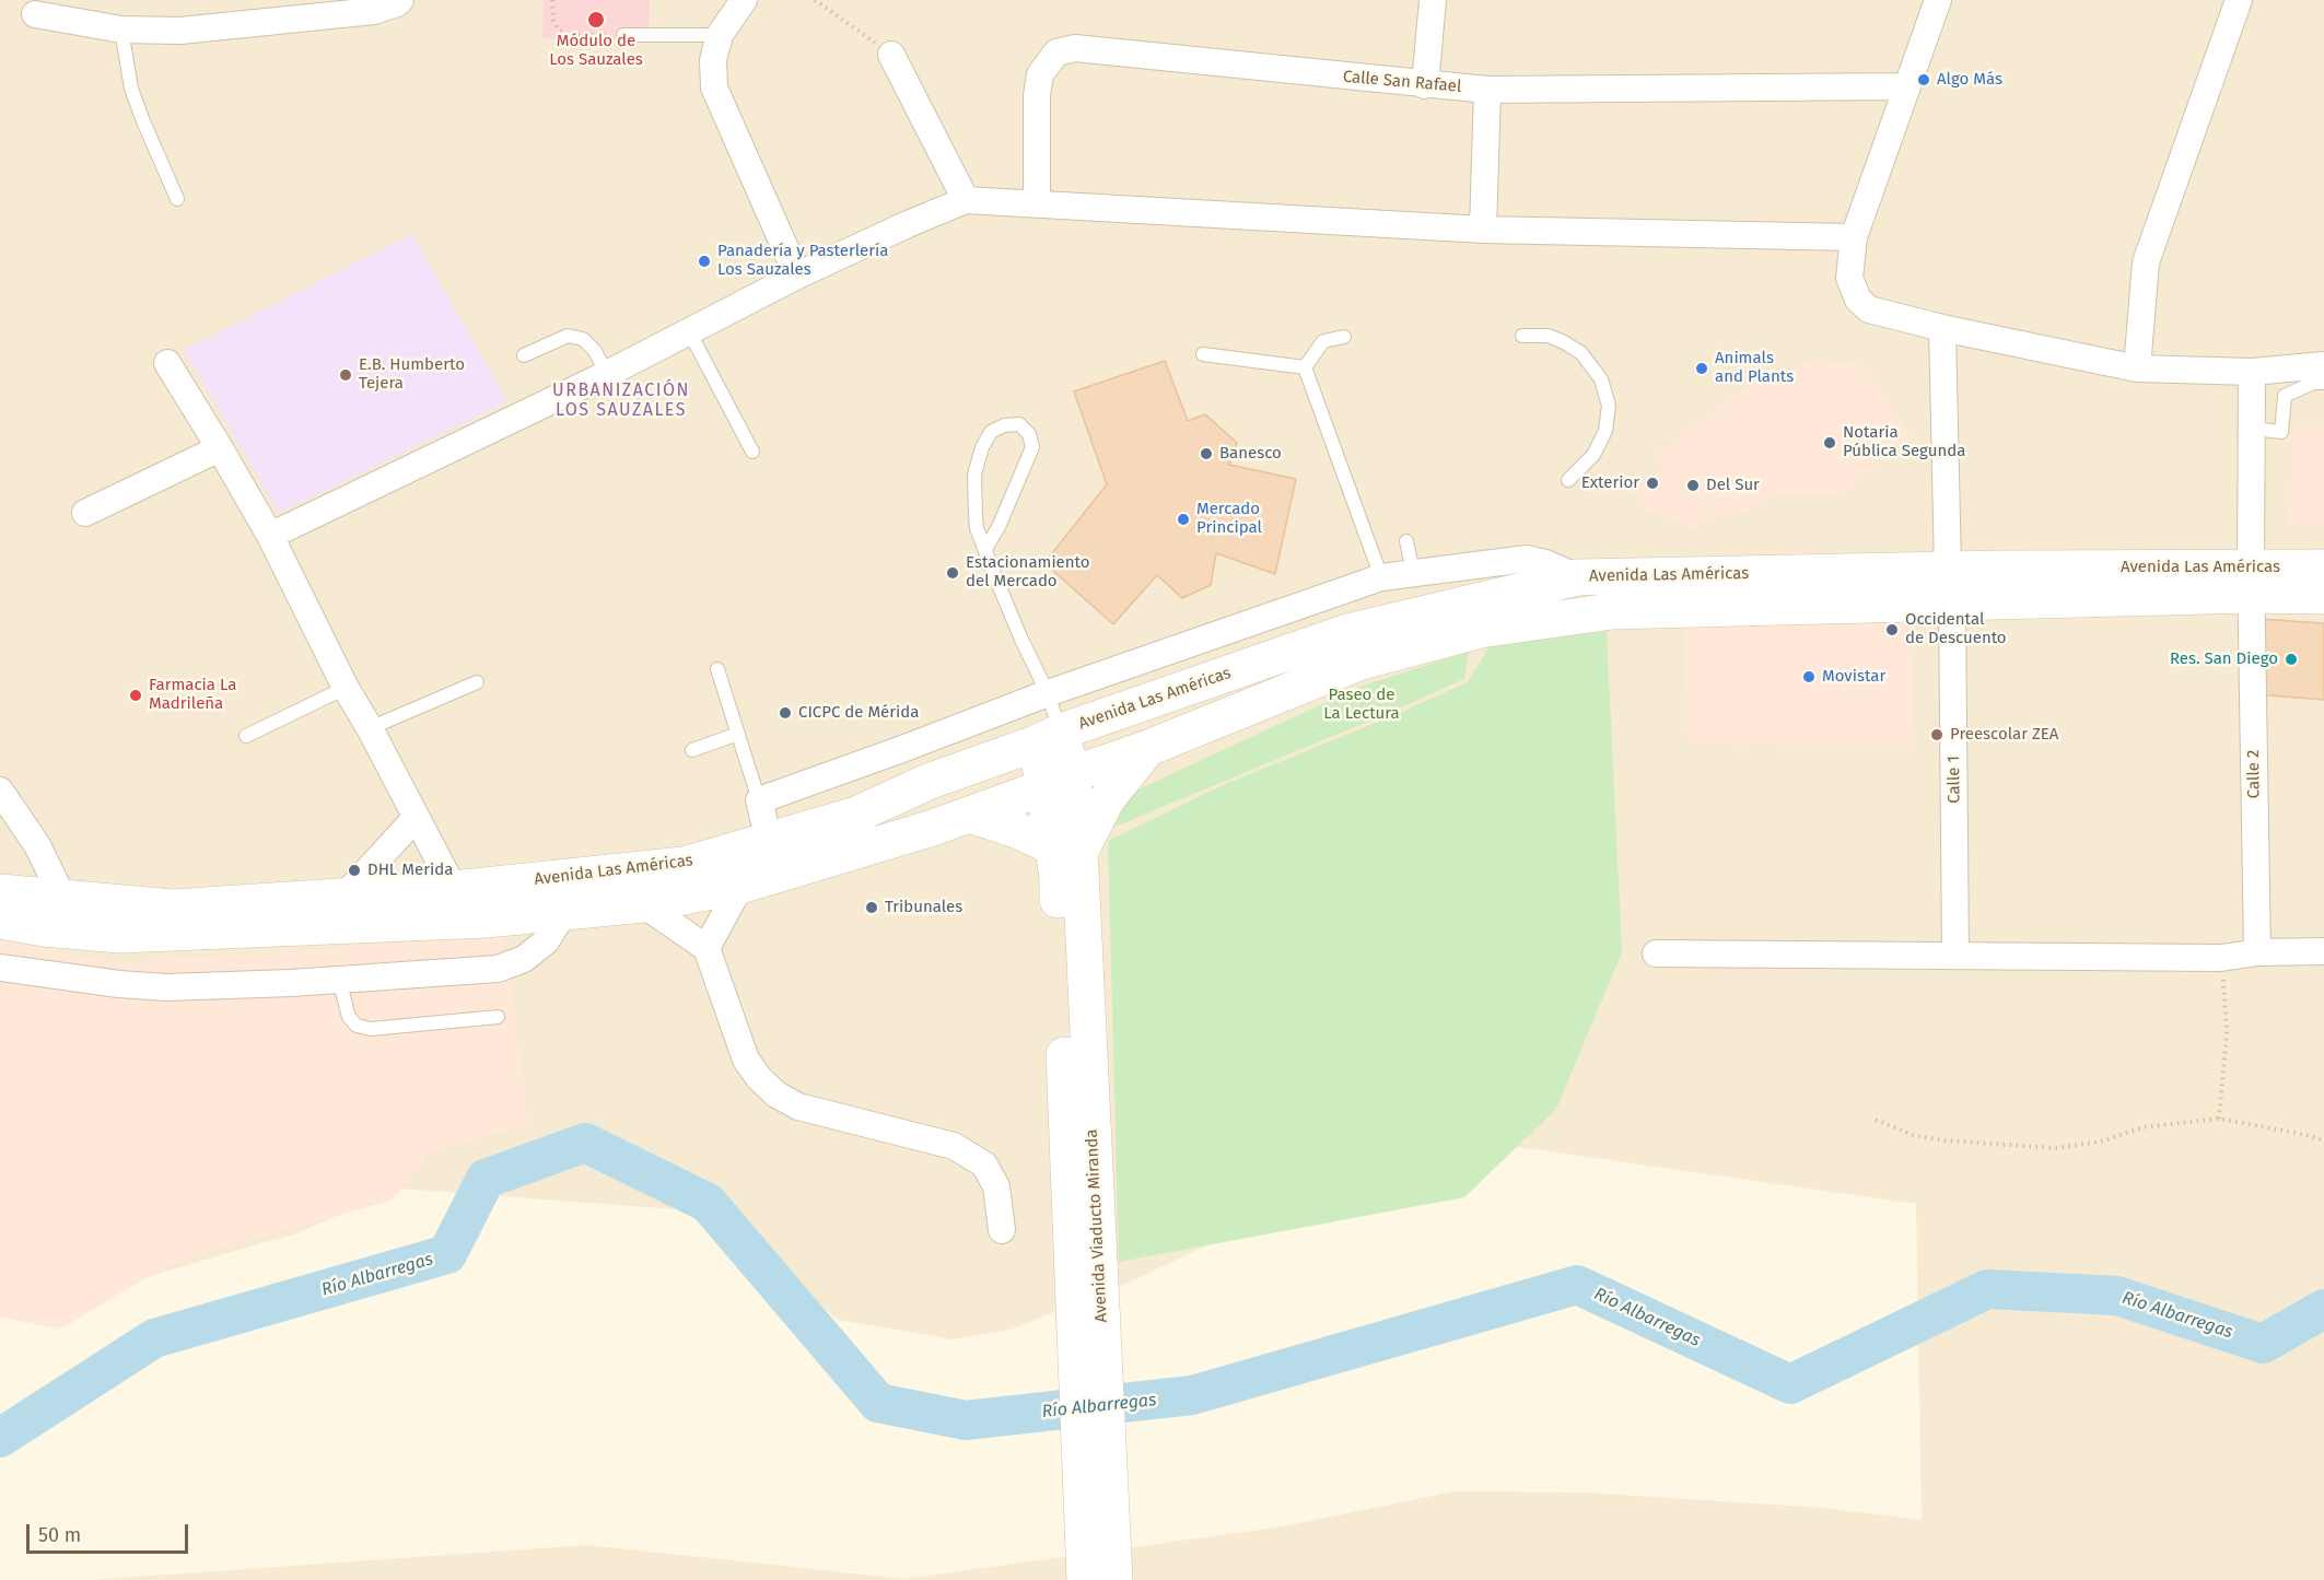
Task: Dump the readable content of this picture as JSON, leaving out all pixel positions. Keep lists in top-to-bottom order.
{
  "streets": {
    "street": [
      "Calle San Rafael",
      "Avenida Las Américas",
      "Calle 2",
      "Calle 1",
      "Avenida Viaducto Miranda"
    ]
  },
  "crossings": [
    ["Avenida Las Américas", "Calle 2"],
    ["Avenida Las Américas", "Calle 1"]
  ],
  "districts": ["URBANIZACIÓN LOS SAUZALES"],
  "water": ["Río Albarregas"],
  "parks": ["Paseo de La Lectura"],
  "places": [
    "Módulo de Los Sauzales",
    "Algo Más",
    "Panadería y Pasterlería Los Sauzales",
    "Animals and Plants",
    "E.B. Humberto Tejera",
    "Notaria Pública Segunda",
    "Banesco",
    "Exterior",
    "Del Sur",
    "Mercado Principal",
    "Estacionamiento del Mercado",
    "Occidental de Descuento",
    "Res. San Diego",
    "Movistar",
    "Farmacia La Madrileña",
    "CICPC de Mérida",
    "Preescolar ZEA",
    "DHL Merida",
    "Tribunales"
  ],
  "scale_bar": "50 m"
}
